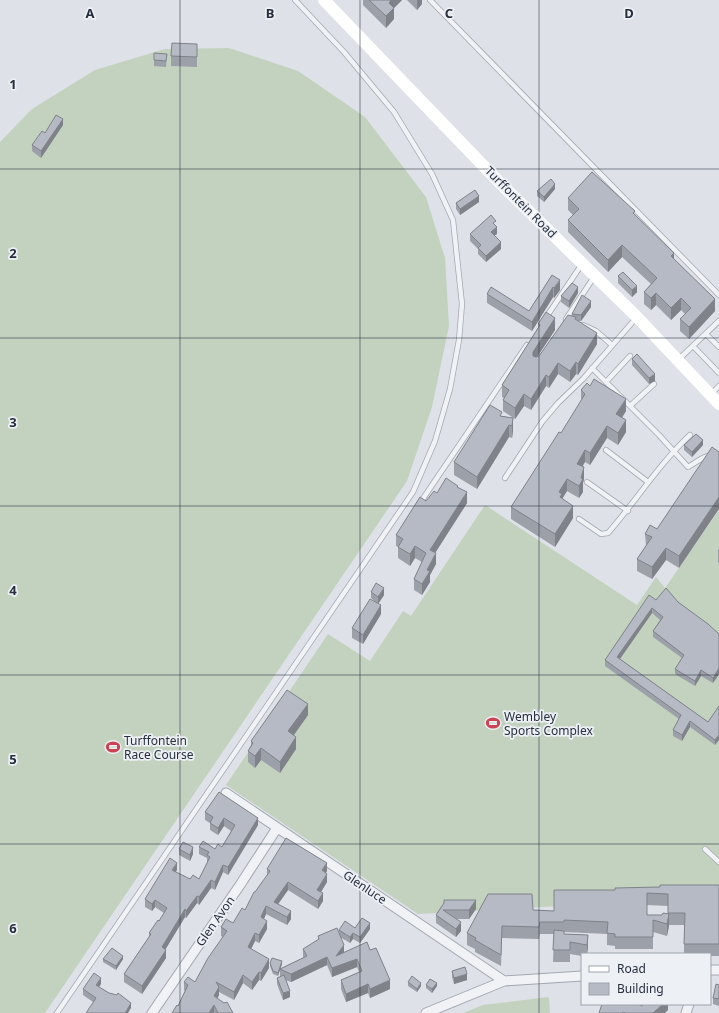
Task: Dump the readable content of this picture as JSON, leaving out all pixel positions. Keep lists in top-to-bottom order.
{
  "streets": {
    "street": ["Turffontein Road", "Glenluce", "Glen Avon"]
  },
  "crossings": [
    ["Glenluce", "Glen Avon"]
  ],
  "places": {
    "sports": ["Wembley Sports Complex", "Turffontein Race Course"]
  },
  "legend": ["Road", "Building"],
  "grid": {
    "columns": [
      "A",
      "B",
      "C",
      "D"
    ],
    "rows": [
      "1",
      "2",
      "3",
      "4",
      "5",
      "6"
    ]
  }
}
